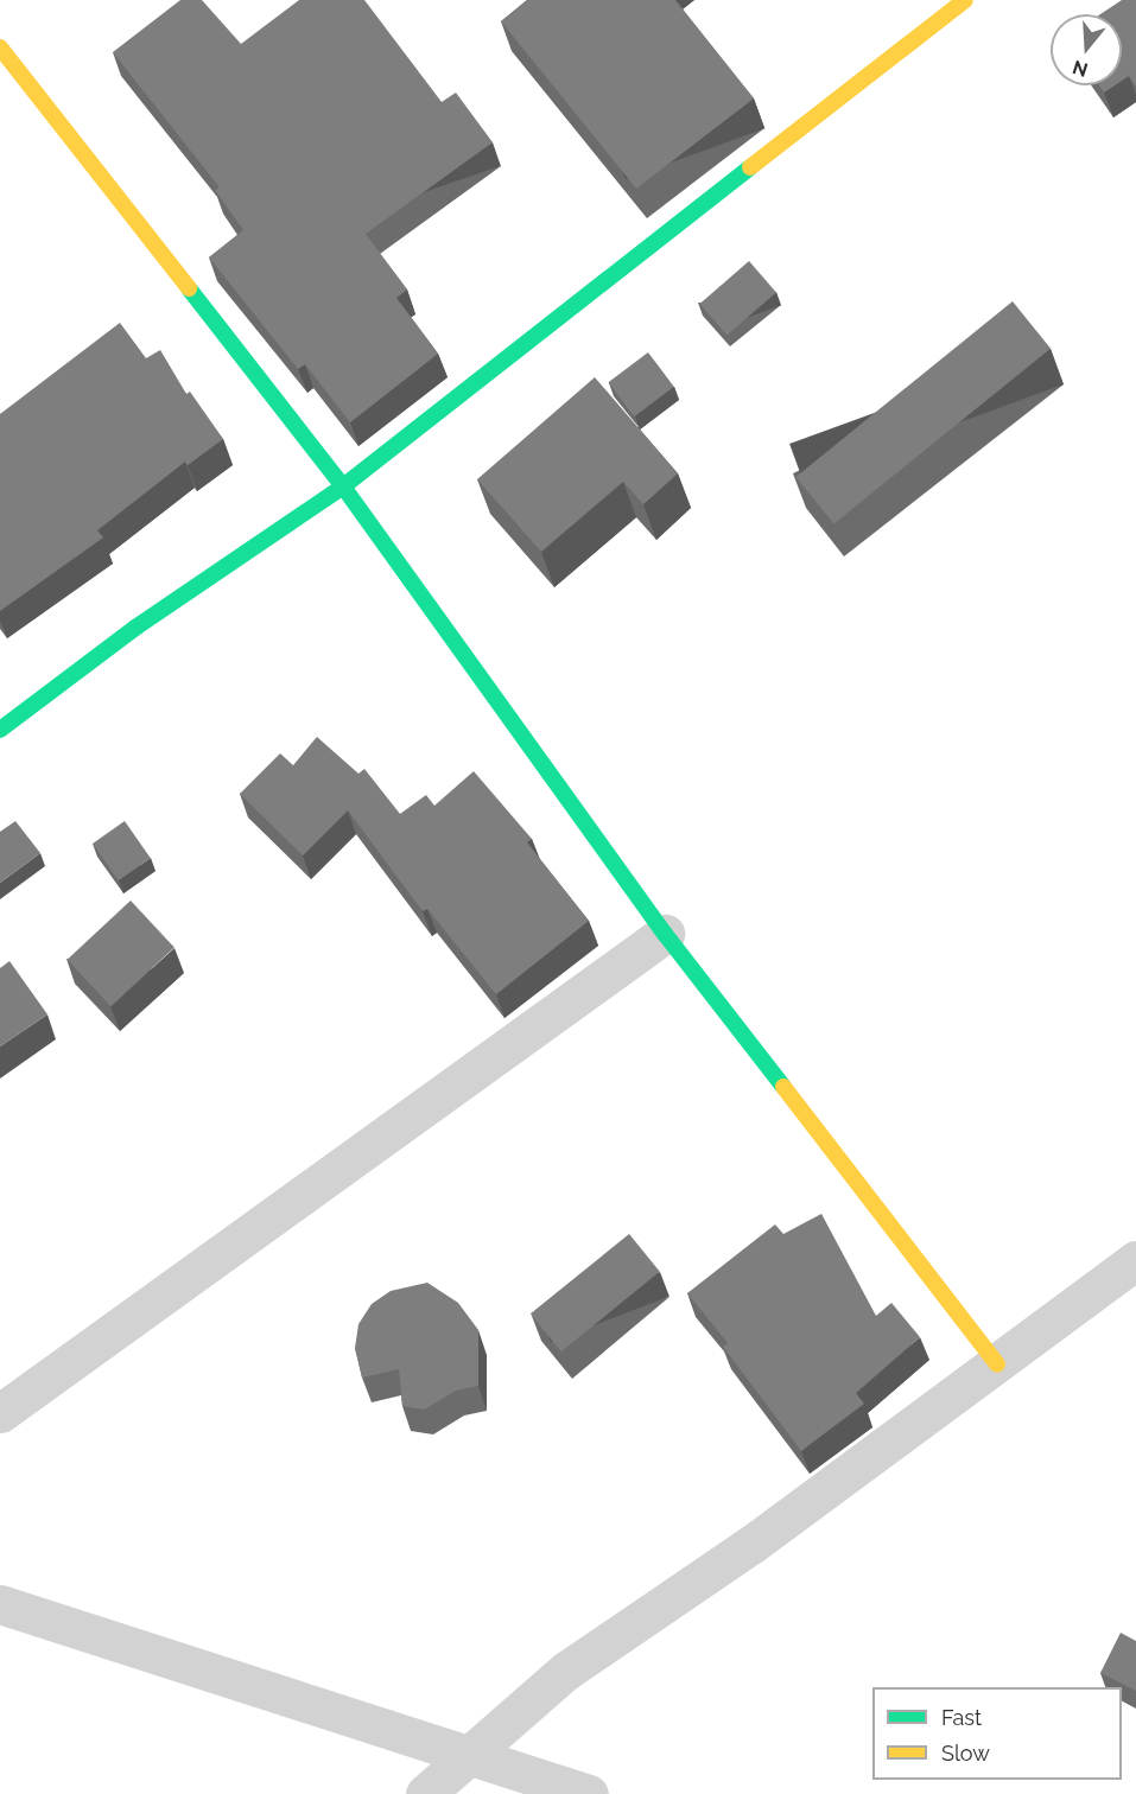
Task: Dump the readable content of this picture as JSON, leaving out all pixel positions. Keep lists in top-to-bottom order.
{
  "legend": ["Fast", "Slow"],
  "north": "bottom"
}
